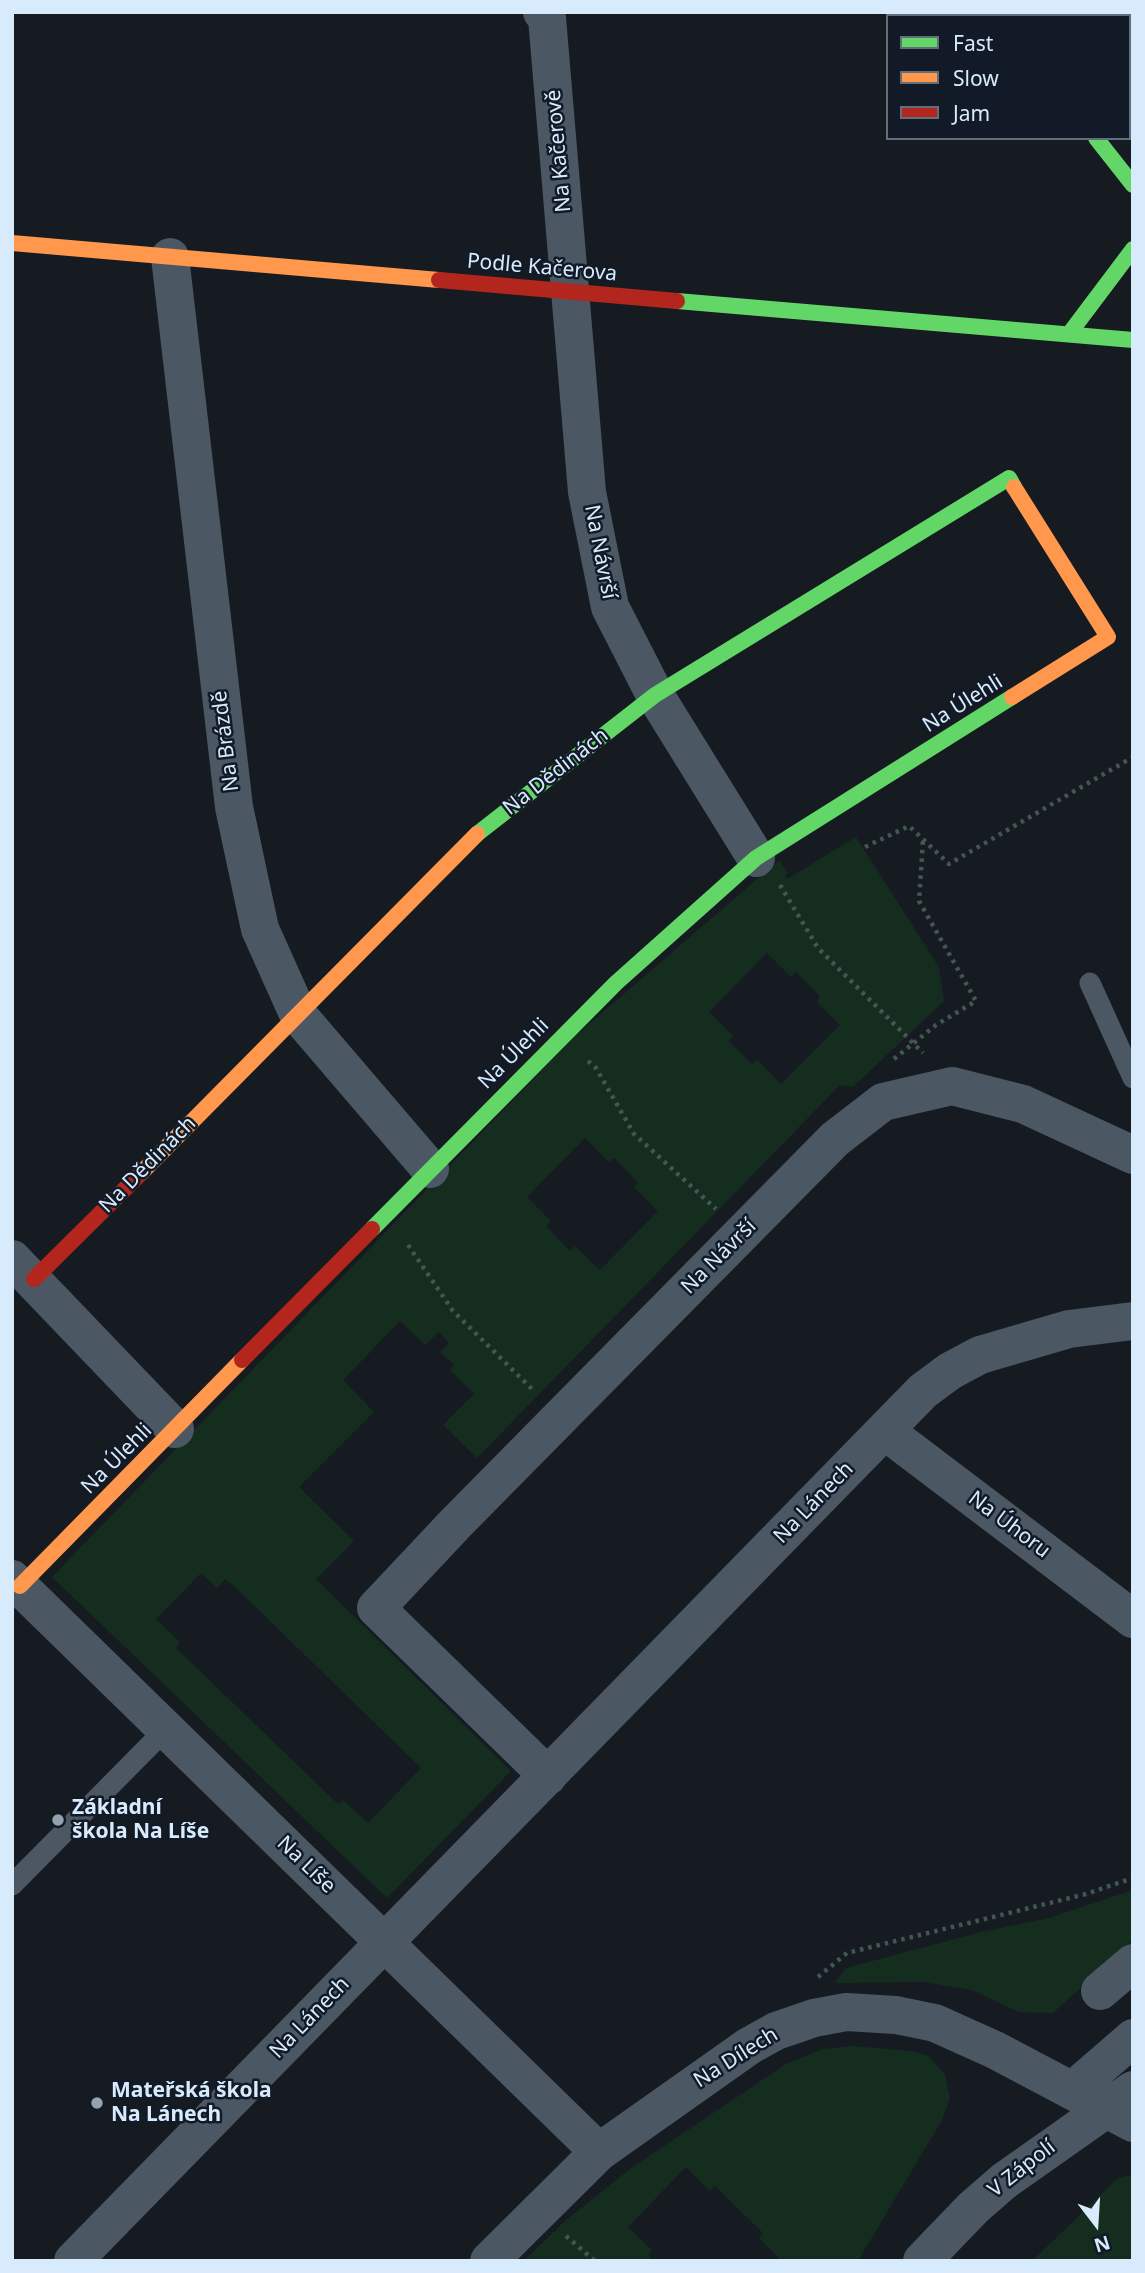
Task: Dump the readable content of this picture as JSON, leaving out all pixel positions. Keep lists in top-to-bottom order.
{
  "streets": {
    "street": [
      "Na Kačerově",
      "Podle Kačerova",
      "Na Návrší",
      "Na Úlehli",
      "Na Brázdě",
      "Na Dědinách",
      "Na Lánech",
      "Na Úhoru",
      "Na Líše",
      "Na Dílech",
      "V Zápolí"
    ]
  },
  "crossings": [
    ["Na Kačerově", "Podle Kačerova"],
    ["Na Kačerově", "Na Návrší"],
    ["Podle Kačerova", "Na Návrší"],
    ["Podle Kačerova", "Na Brázdě"],
    ["Na Návrší", "Na Úlehli"],
    ["Na Návrší", "Na Dědinách"],
    ["Na Návrší", "Na Lánech"],
    ["Na Úlehli", "Na Brázdě"],
    ["Na Úlehli", "Na Dědinách"],
    ["Na Úlehli", "Na Líše"],
    ["Na Brázdě", "Na Dědinách"],
    ["Na Lánech", "Na Úhoru"],
    ["Na Lánech", "Na Líše"],
    ["Na Líše", "Na Dílech"],
    ["Na Dílech", "V Zápolí"]
  ],
  "places": ["Základní škola Na Líše", "Mateřská škola Na Lánech"],
  "legend": ["Fast", "Slow", "Jam"],
  "north": "bottom"
}
